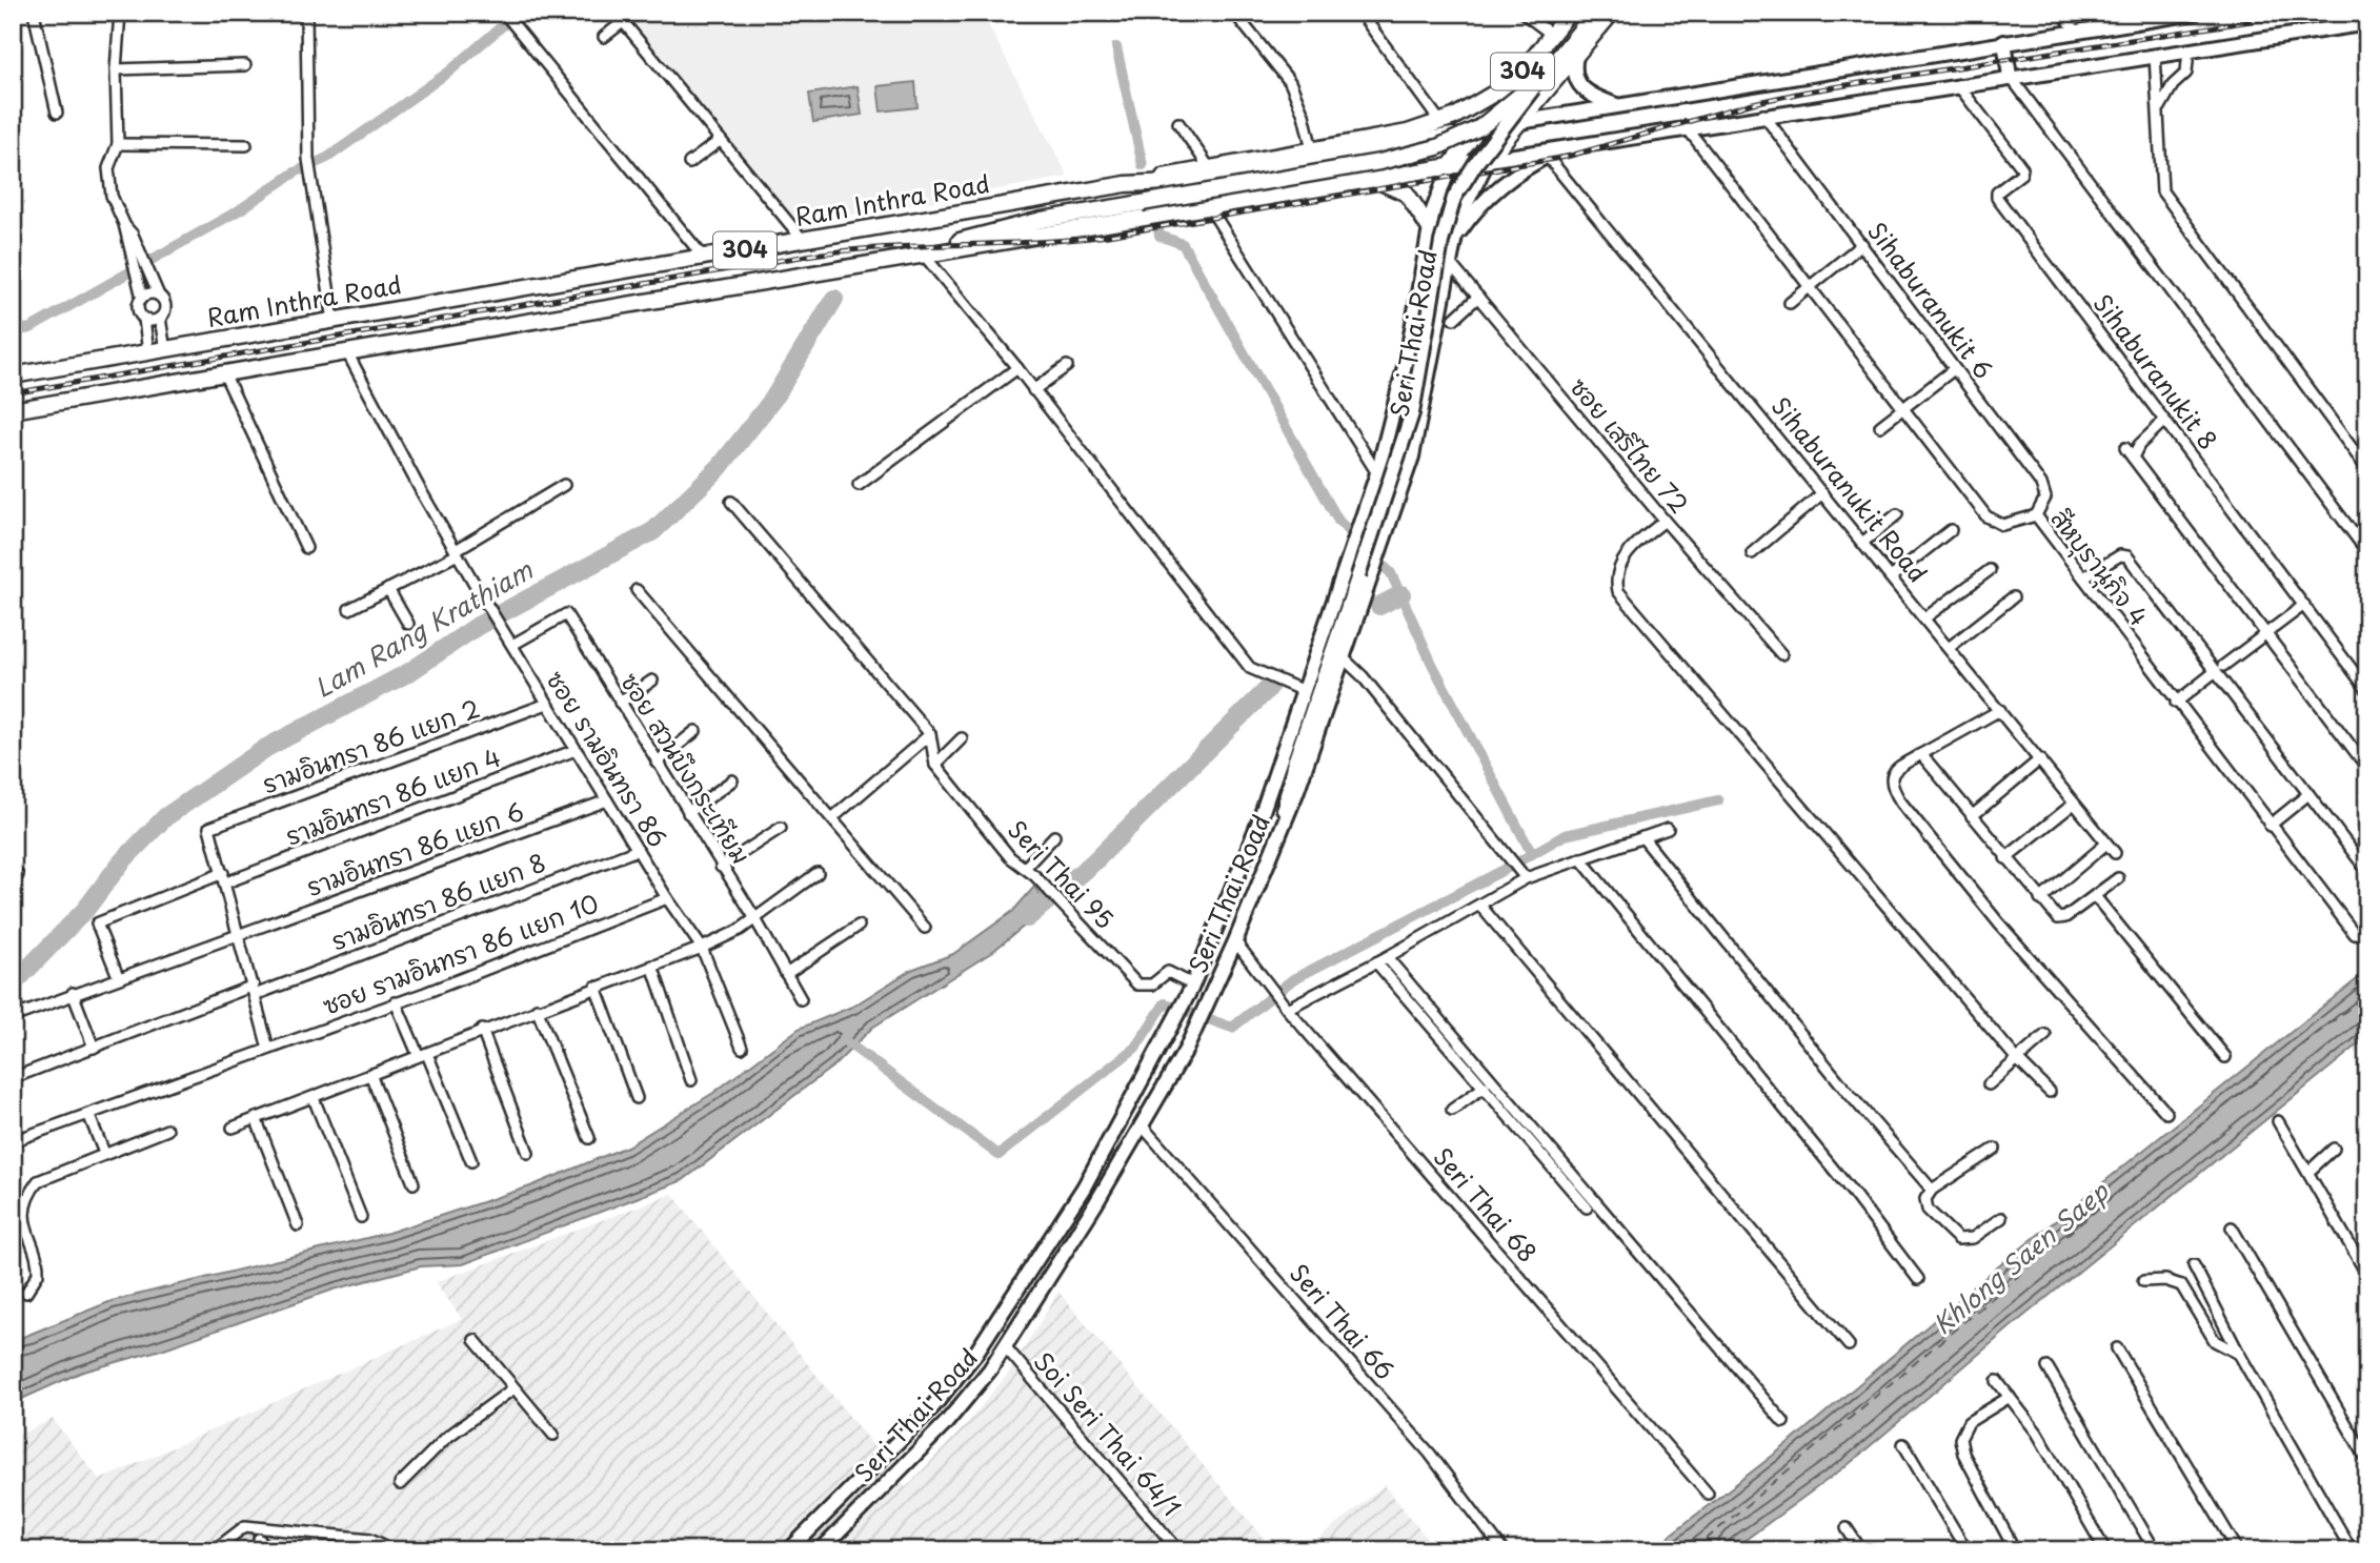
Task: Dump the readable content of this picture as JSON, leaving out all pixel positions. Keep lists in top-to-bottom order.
{
  "streets": {
    "highway": ["304", "Ram Inthra Road"],
    "main road": ["Seri Thai Road"],
    "street": [
      "Sihaburanukit 6",
      "Sihaburanukit 8",
      "ซอย เสรีไทย 72",
      "Sihaburanukit Road",
      "สีหบุรานุกิจ 4",
      "รามอินทรา 86 แยก 2",
      "ซอย รามอินทรา 86",
      "ซอย สวนบึงกระเทียม",
      "รามอินทรา 86 แยก 4",
      "รามอินทรา 86 แยก 6",
      "Seri Thai 95",
      "รามอินทรา 86 แยก 8",
      "ซอย รามอินทรา 86 แยก 10",
      "Seri Thai 68",
      "Seri Thai 66",
      "Soi Seri Thai 64/1"
    ]
  },
  "crossings": [
    ["304", "Ram Inthra Road"],
    ["304", "Seri Thai Road"],
    ["304", "ซอย รามอินทรา 86"],
    ["Sihaburanukit 6", "สีหบุรานุกิจ 4"],
    ["Seri Thai Road", "ซอย เสรีไทย 72"],
    ["Seri Thai Road", "Seri Thai 95"],
    ["Seri Thai Road", "Seri Thai 68"],
    ["Seri Thai Road", "Seri Thai 66"],
    ["Seri Thai Road", "Soi Seri Thai 64/1"],
    ["รามอินทรา 86 แยก 2", "ซอย รามอินทรา 86"],
    ["รามอินทรา 86 แยก 2", "รามอินทรา 86 แยก 4"],
    ["ซอย รามอินทรา 86", "ซอย สวนบึงกระเทียม"],
    ["ซอย รามอินทรา 86", "รามอินทรา 86 แยก 4"],
    ["ซอย รามอินทรา 86", "รามอินทรา 86 แยก 6"],
    ["ซอย รามอินทรา 86", "รามอินทรา 86 แยก 8"],
    ["ซอย รามอินทรา 86", "ซอย รามอินทรา 86 แยก 10"],
    ["รามอินทรา 86 แยก 4", "รามอินทรา 86 แยก 6"]
  ],
  "water": ["Lam Rang Krathiam", "Khlong Saen Saep"]
}
